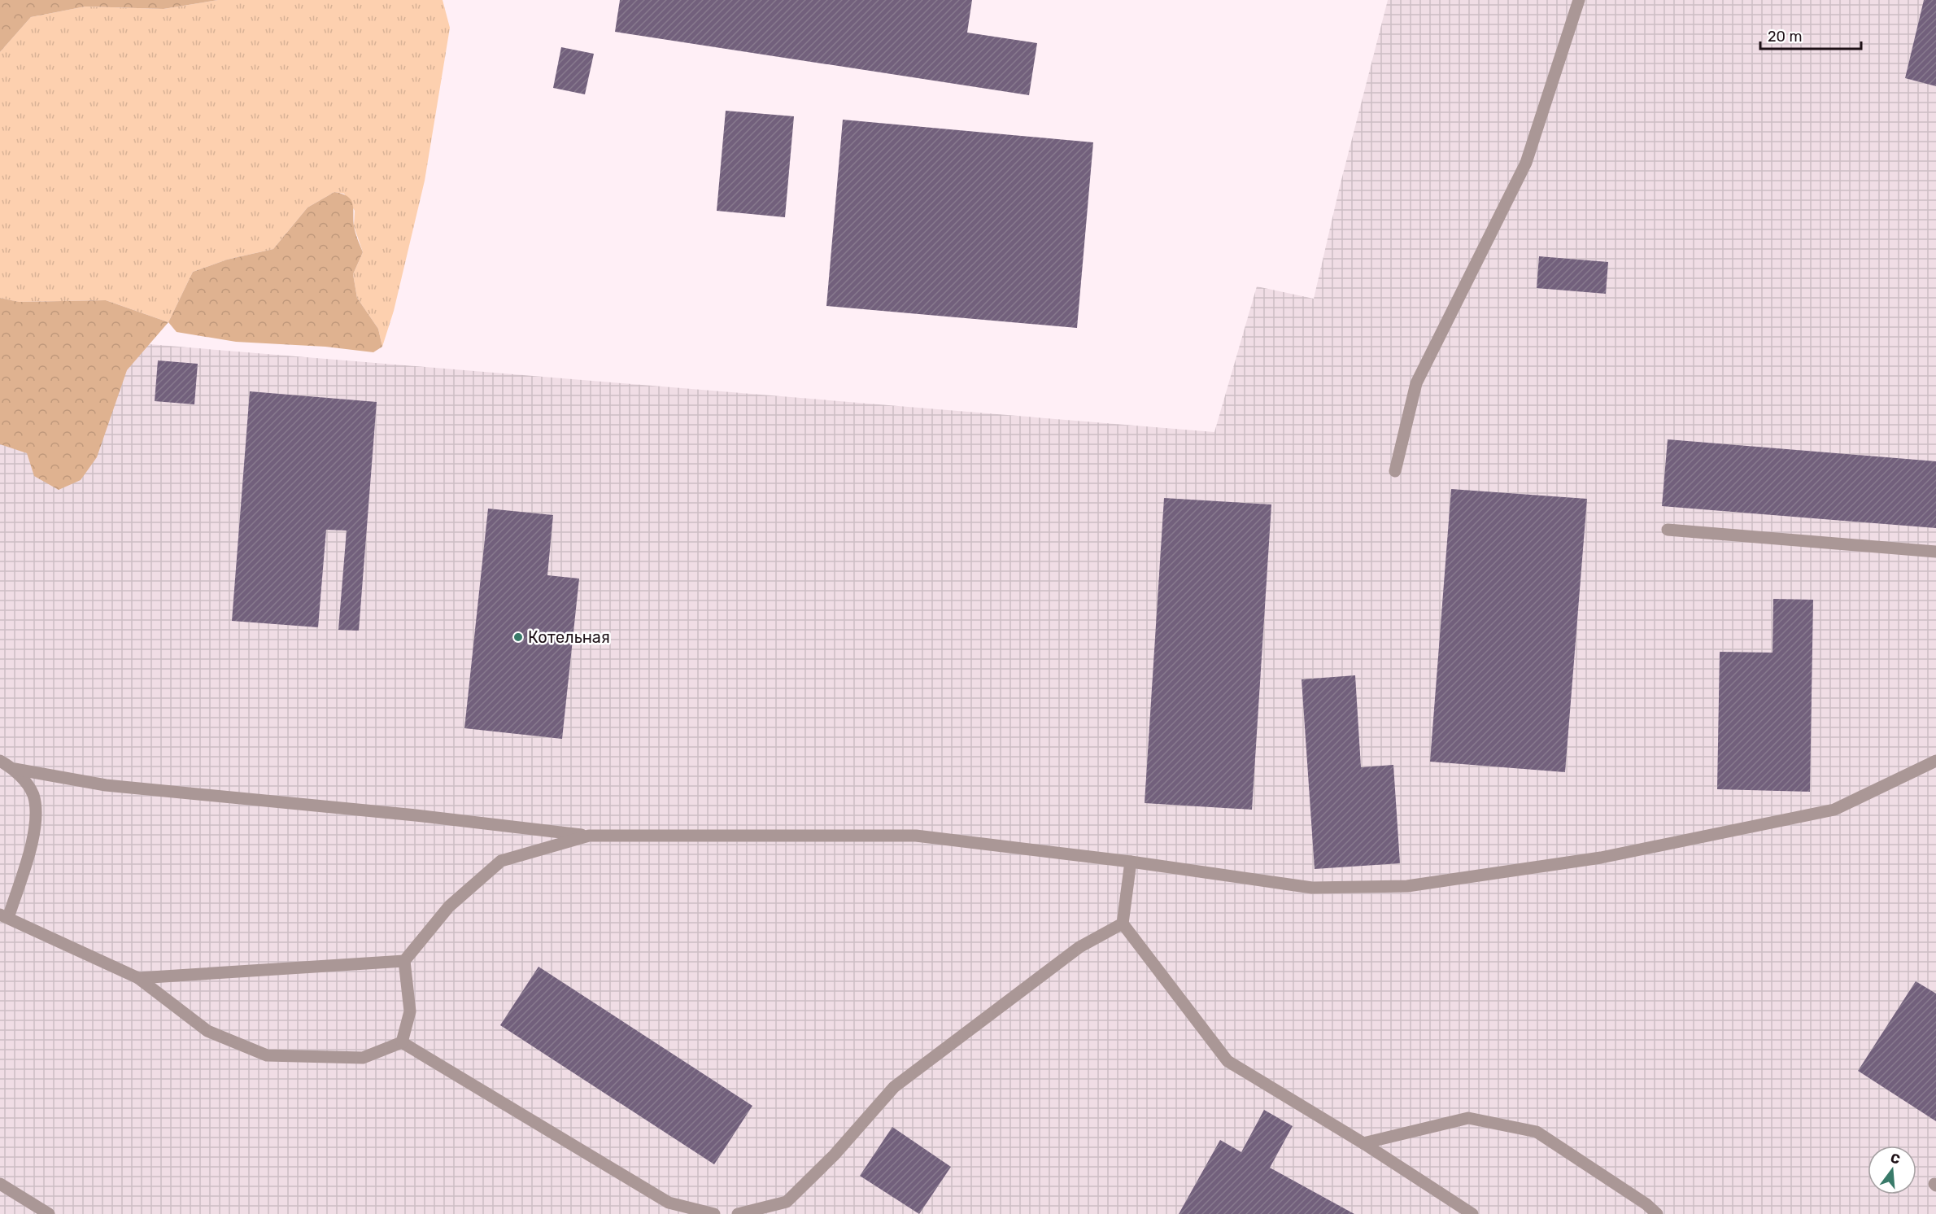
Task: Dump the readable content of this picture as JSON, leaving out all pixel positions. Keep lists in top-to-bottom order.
{
  "places": ["Котельная"],
  "scale_bar": "20 m",
  "north": "top"
}
